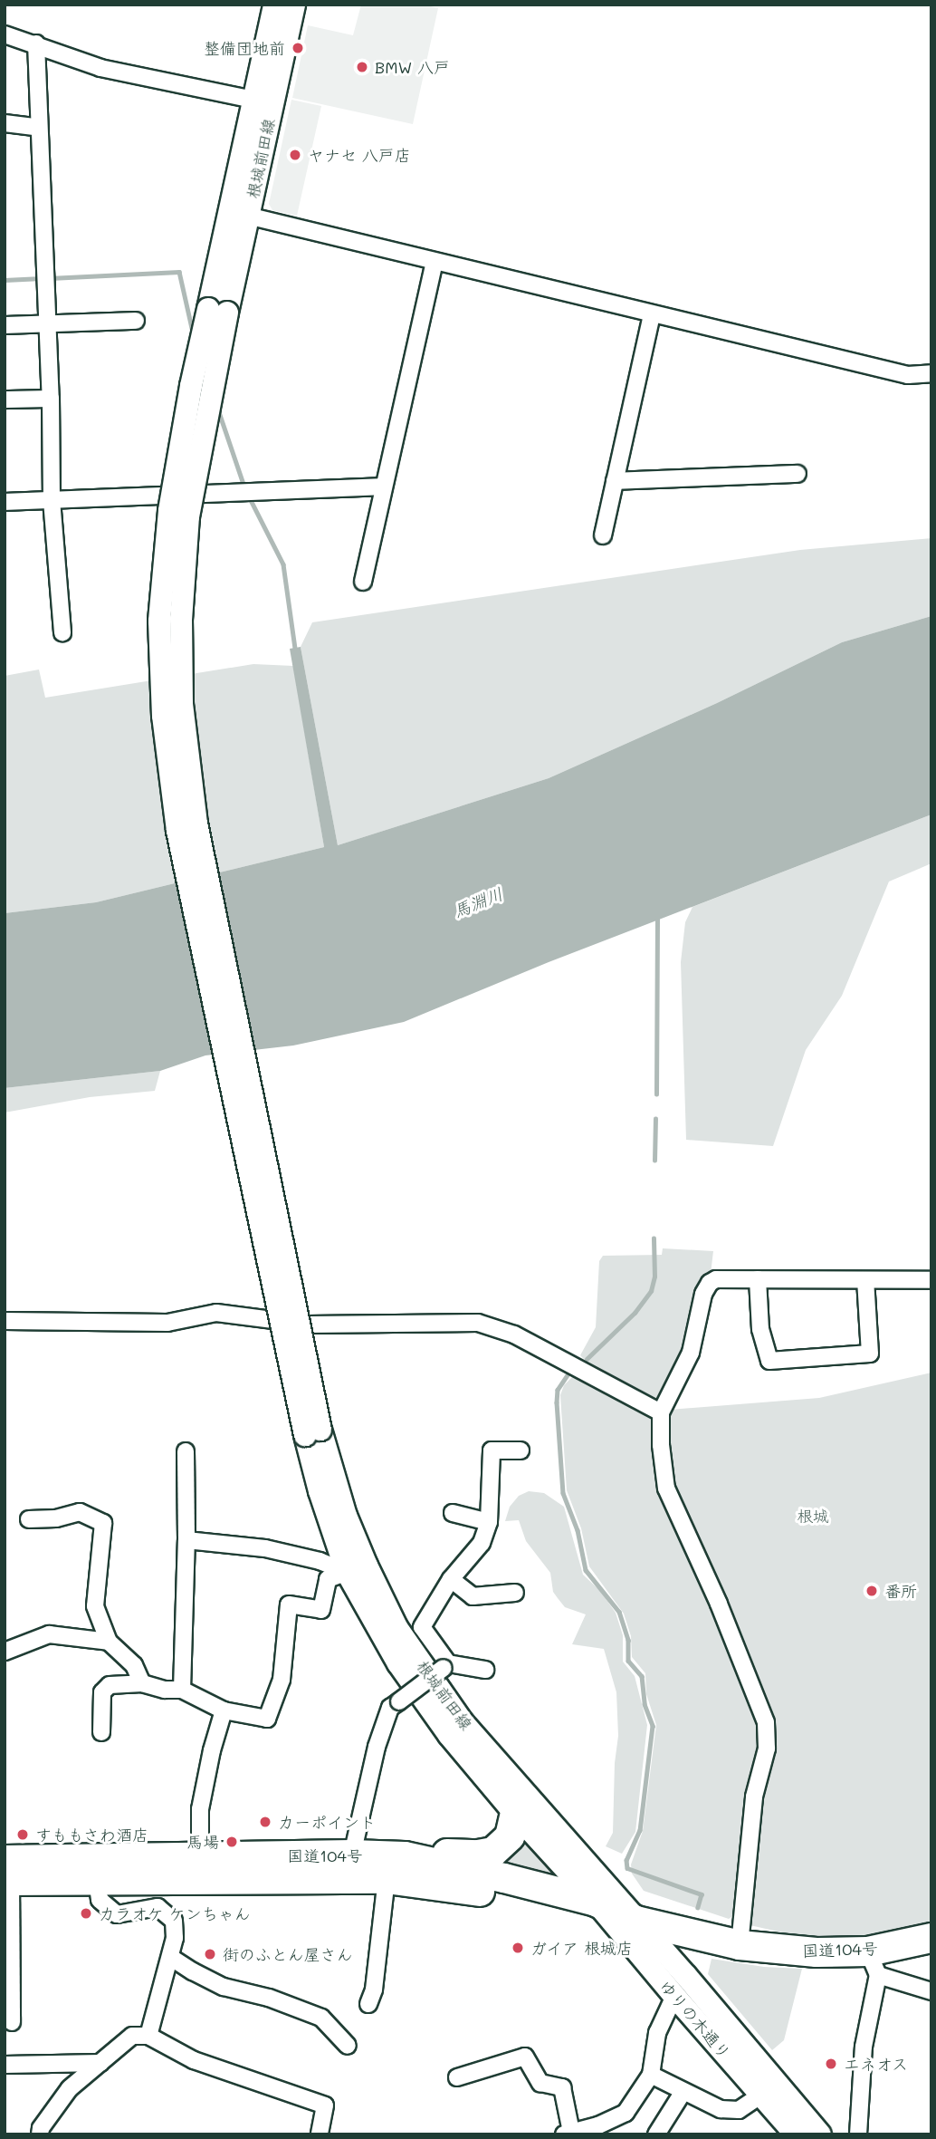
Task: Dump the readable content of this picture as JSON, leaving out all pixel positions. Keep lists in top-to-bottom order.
{
  "streets": {
    "highway": ["国道104号"],
    "street": ["根城前田線", "ゆりの木通り"]
  },
  "crossings": [
    ["根城前田線", "国道104号"],
    ["根城前田線", "ゆりの木通り"],
    ["国道104号", "ゆりの木通り"]
  ],
  "water": ["馬淵川"],
  "parks": ["根城"],
  "places": [
    "整備団地前",
    "BMW 八戸",
    "ヤナセ 八戸店",
    "番所",
    "カーポイント",
    "すももさわ酒店",
    "馬場",
    "カラオケ ケンちゃん",
    "ガイア 根城店",
    "街のふとん屋さん",
    "エネオス"
  ]
}
